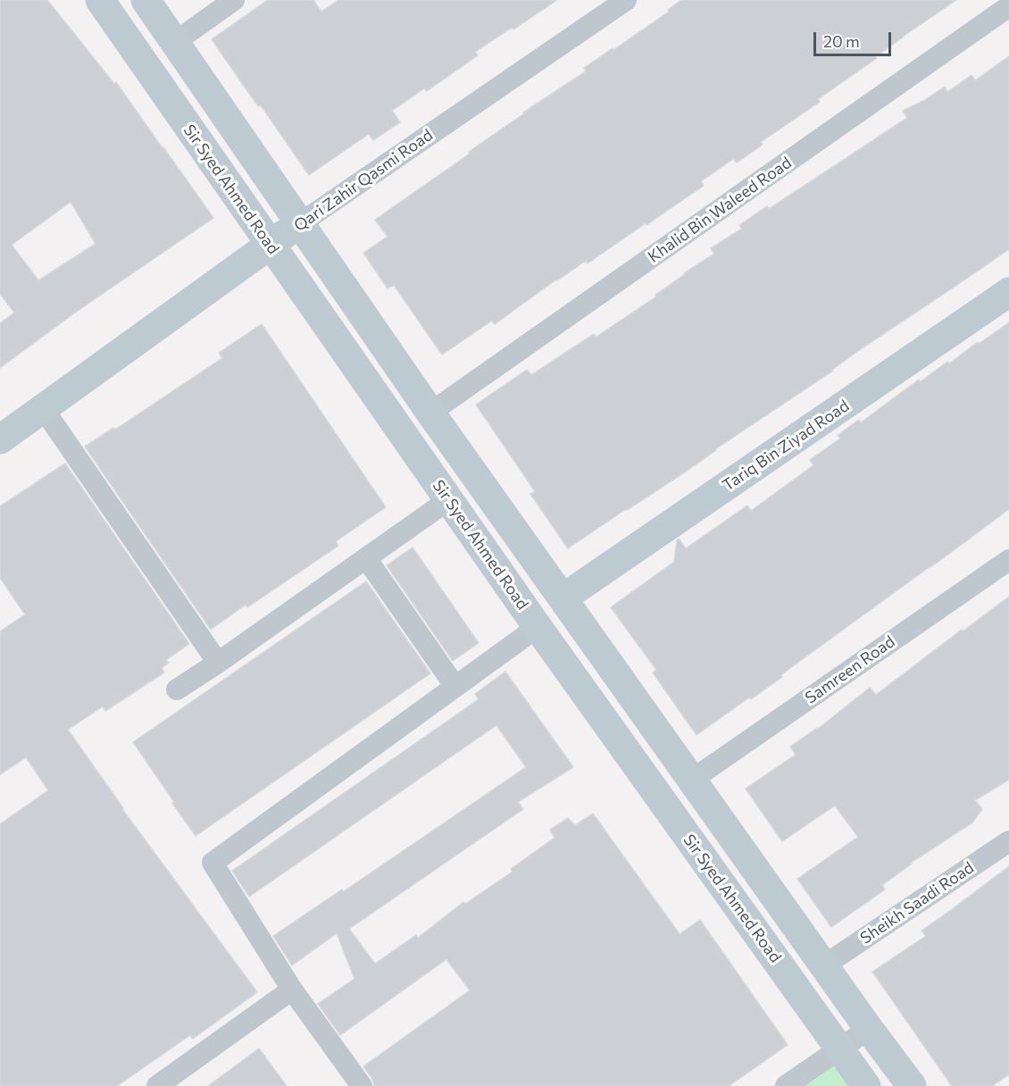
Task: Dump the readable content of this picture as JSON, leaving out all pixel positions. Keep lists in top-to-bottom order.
{
  "streets": {
    "street": [
      "Qari Zahir Qasmi Road",
      "Sir Syed Ahmed Road",
      "Khalid Bin Waleed Road",
      "Tariq Bin Ziyad Road",
      "Samreen Road",
      "Sheikh Saadi Road"
    ]
  },
  "crossings": [
    ["Qari Zahir Qasmi Road", "Sir Syed Ahmed Road"]
  ],
  "scale_bar": "20 m"
}
